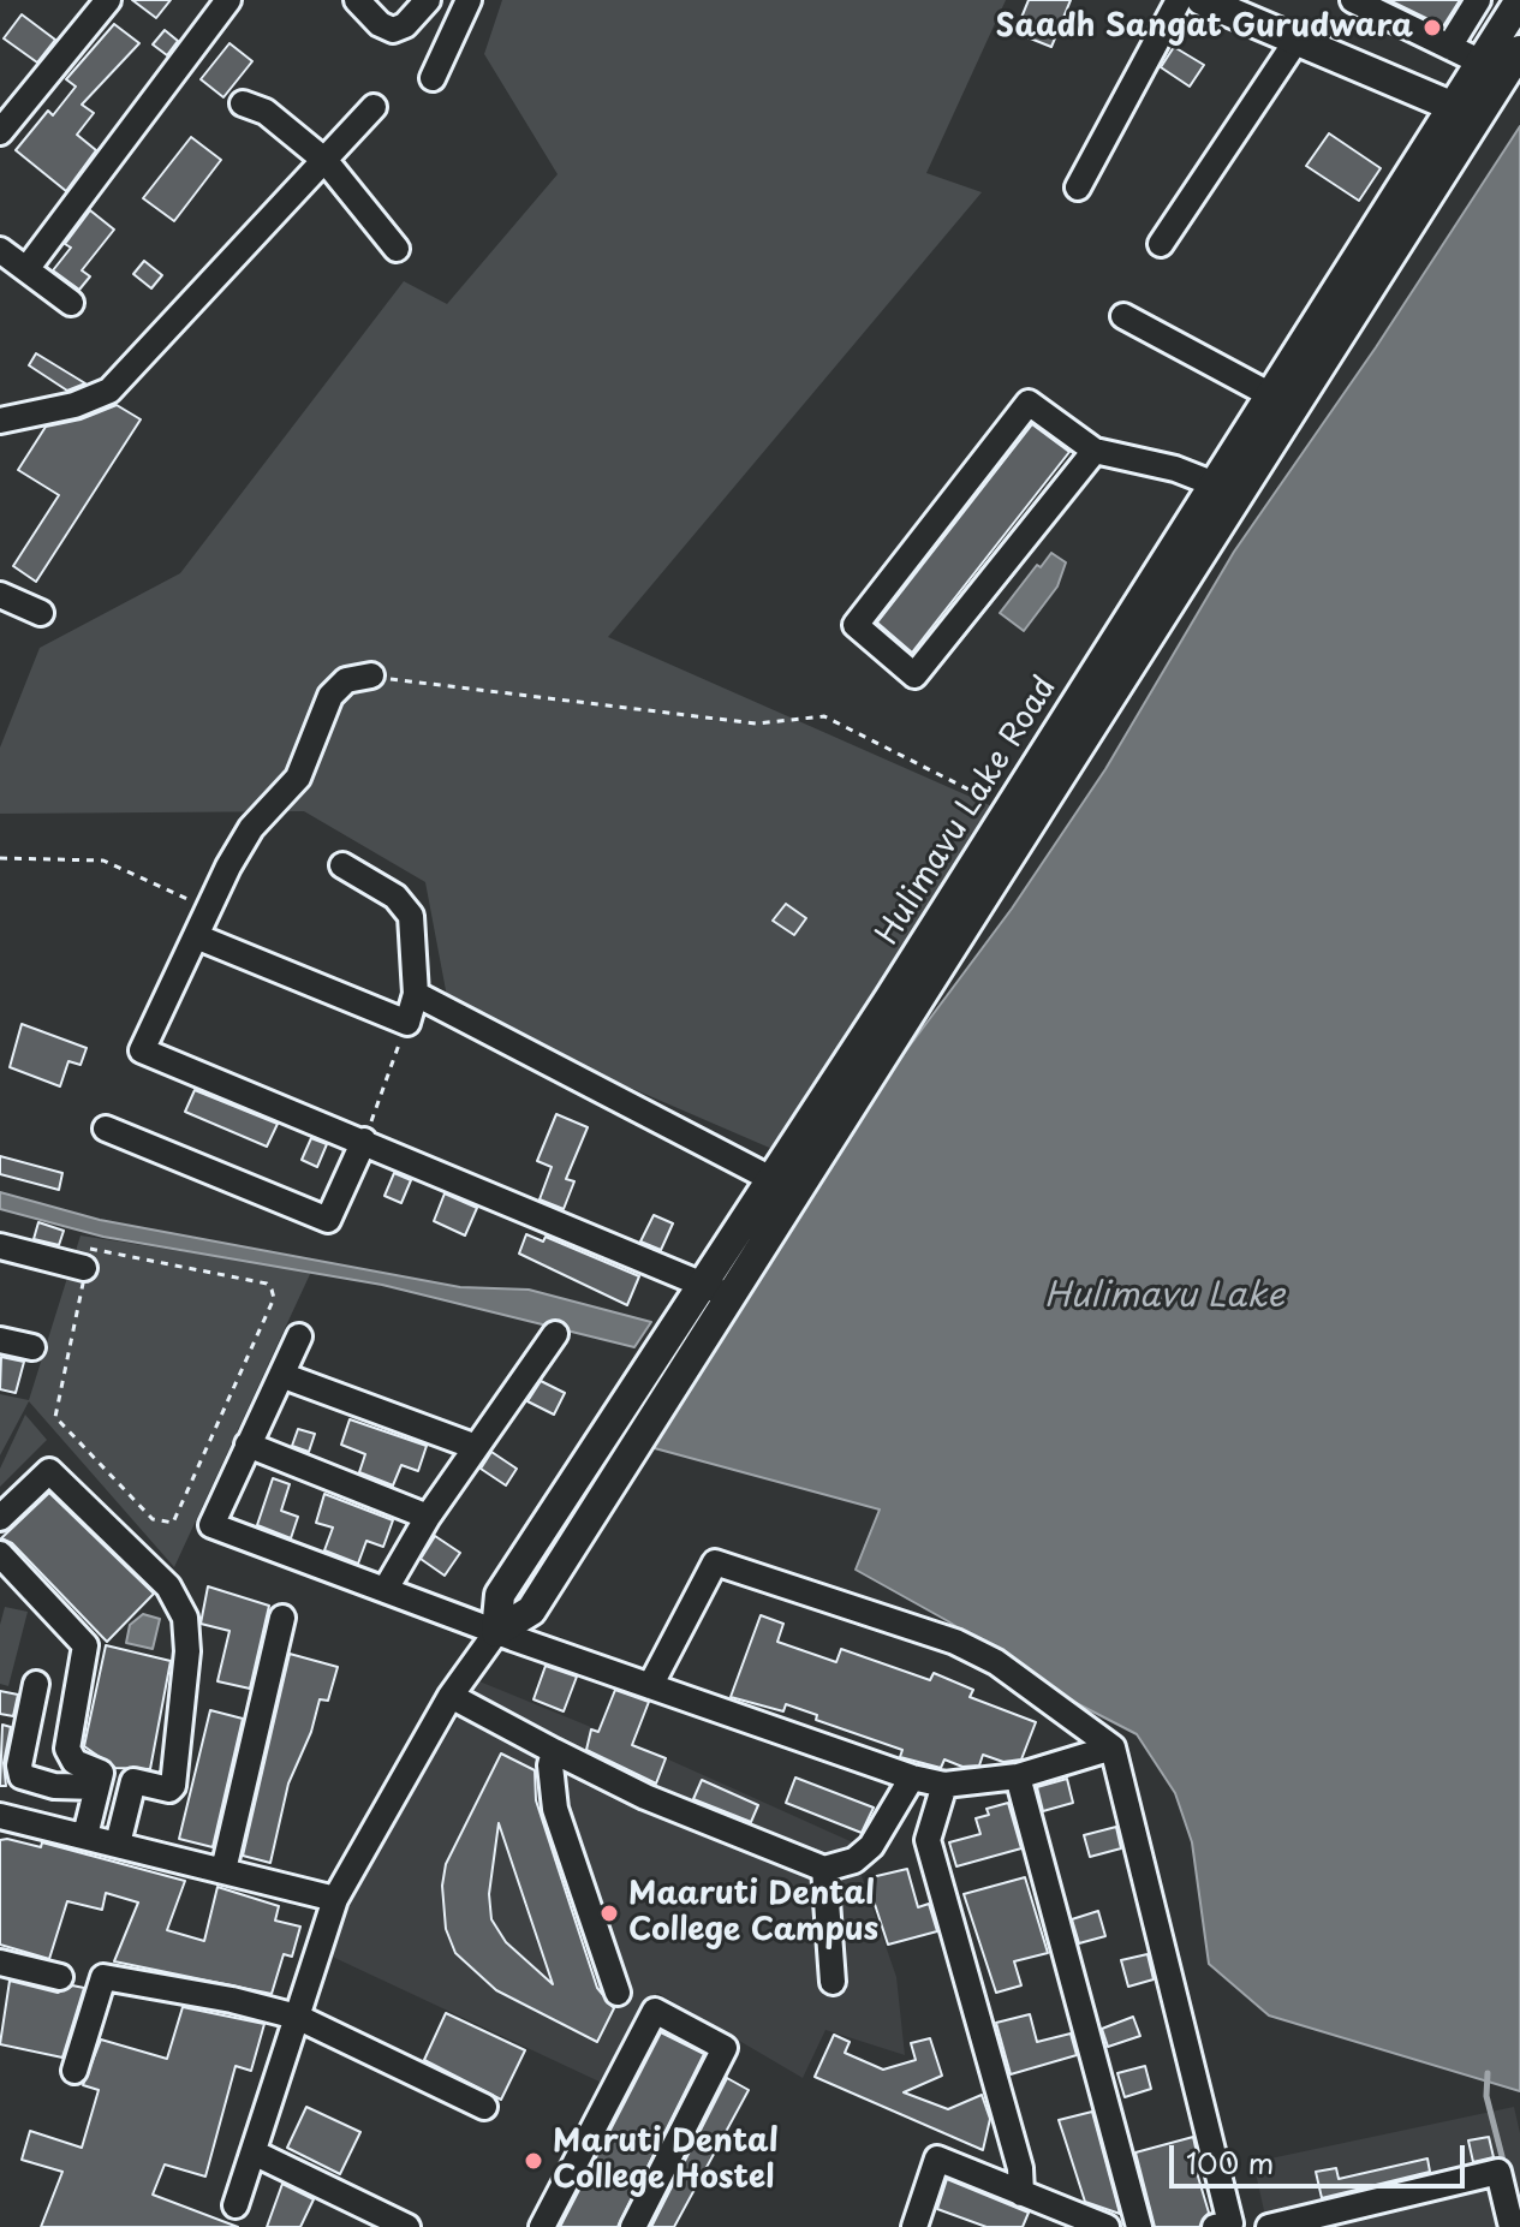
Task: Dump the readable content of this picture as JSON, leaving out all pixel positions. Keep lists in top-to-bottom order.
{
  "streets": {
    "main road": ["Hulimavu Lake Road"]
  },
  "water": ["Hulimavu Lake"],
  "places": ["Saadh Sangat Gurudwara", "Maaruti Dental College Campus", "Maruti Dental College Hostel"],
  "scale_bar": "100 m"
}
